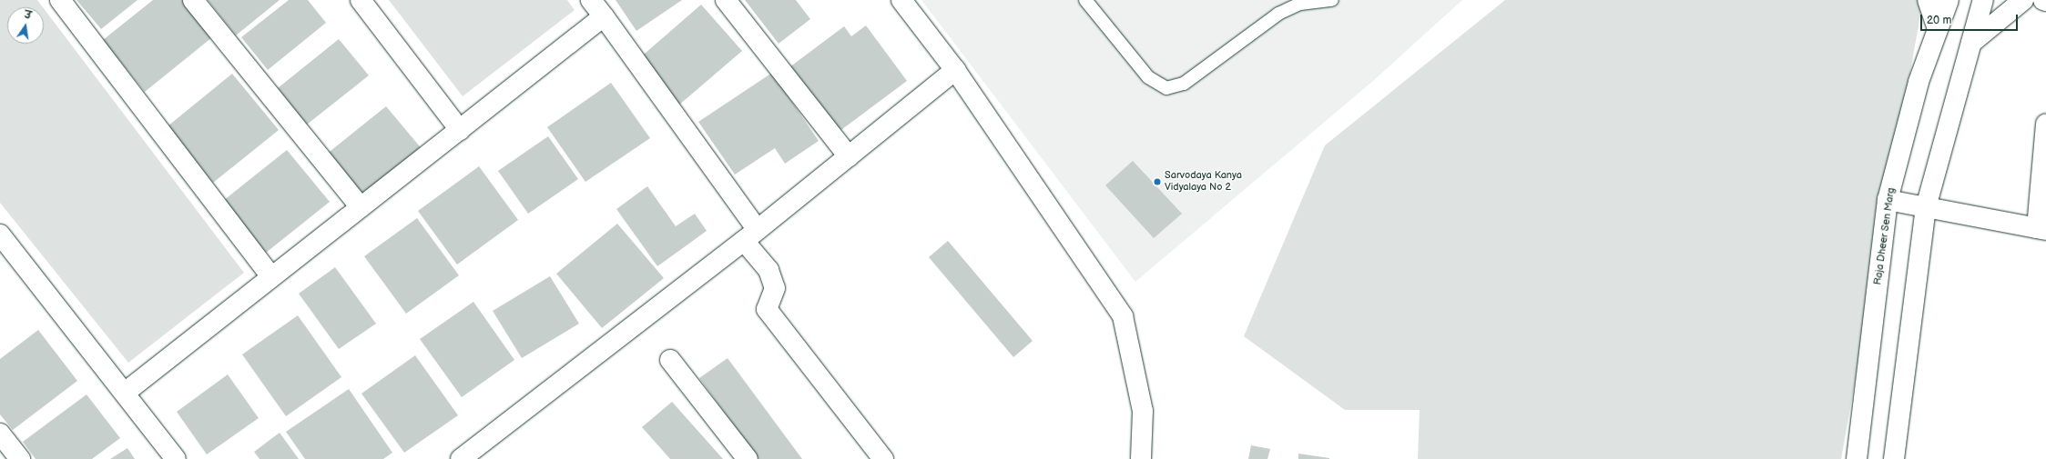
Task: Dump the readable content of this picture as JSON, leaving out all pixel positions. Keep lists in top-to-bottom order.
{
  "streets": {
    "street": ["Raja Dheer Sen Marg"]
  },
  "places": ["Sarvodaya Kanya Vidyalaya No 2"],
  "scale_bar": "20 m",
  "north": "top"
}
